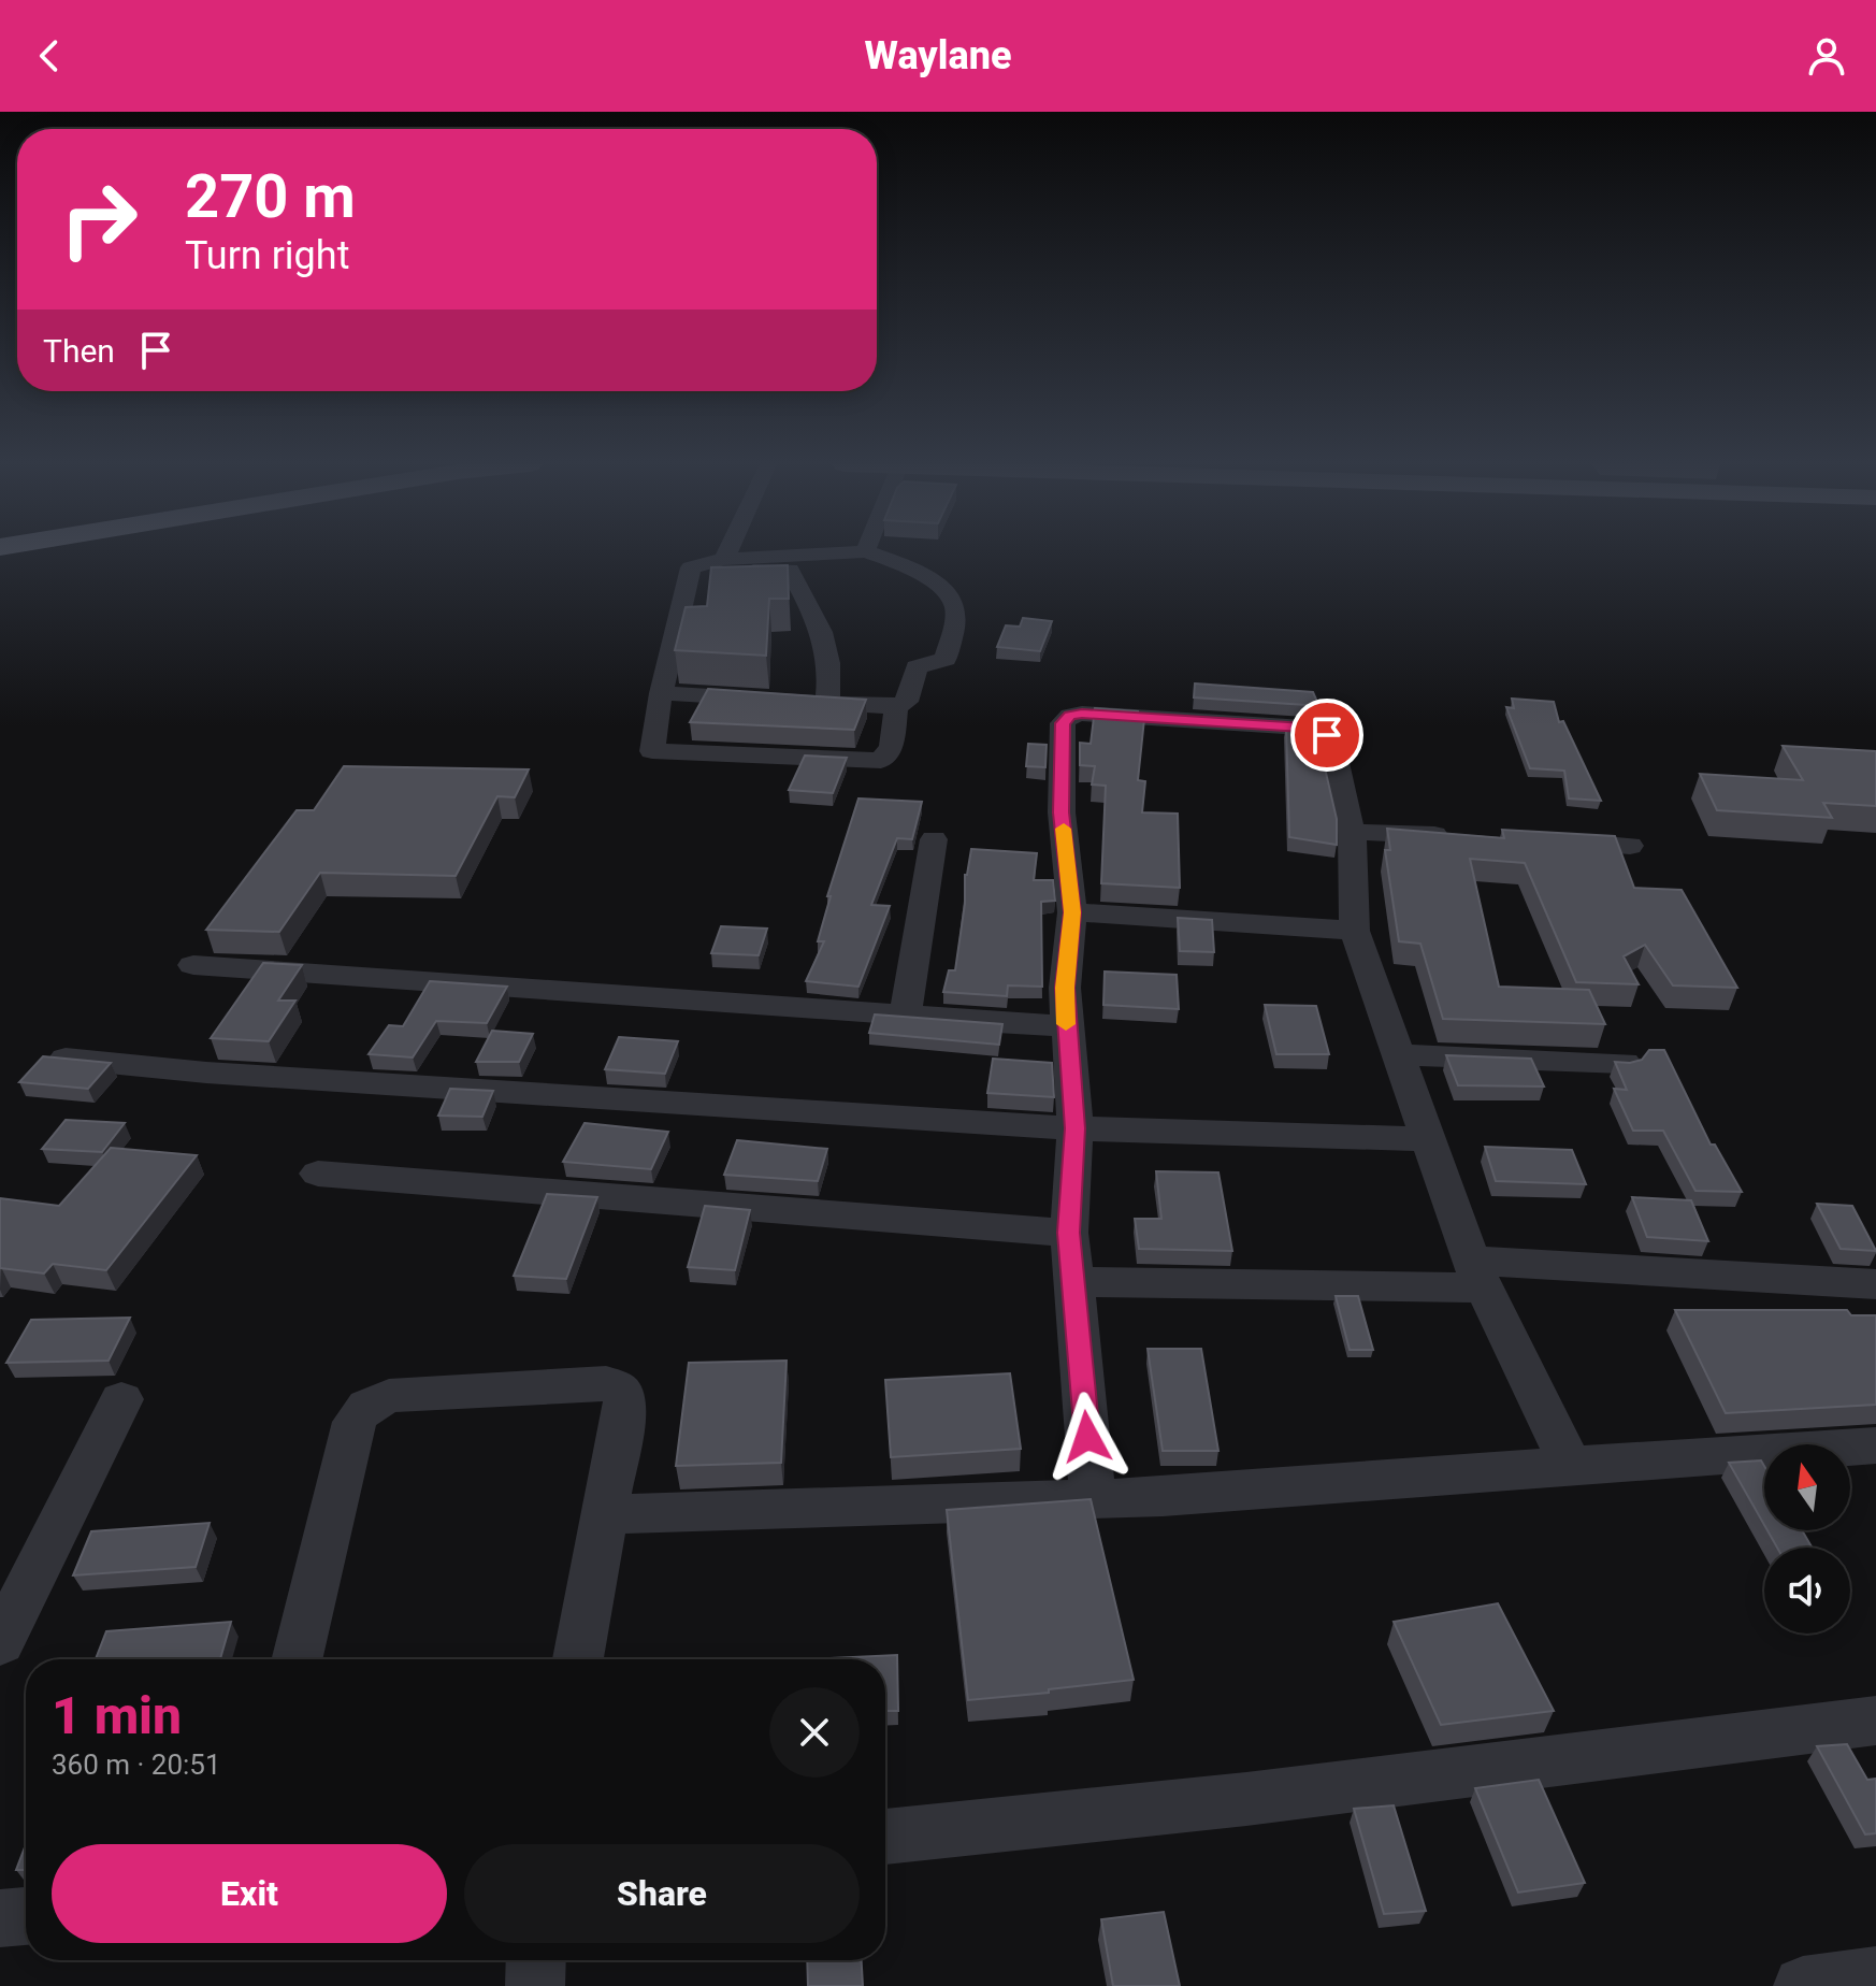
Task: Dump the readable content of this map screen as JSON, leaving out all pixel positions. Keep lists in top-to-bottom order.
{
  "north": "top",
  "page": {
    "header": "Waylane",
    "turn": ["270 m", "Turn right"],
    "then": "Then",
    "heading": ["1 min", "360 m · 20:51"],
    "buttons": ["Exit", "Share"]
  }
}
